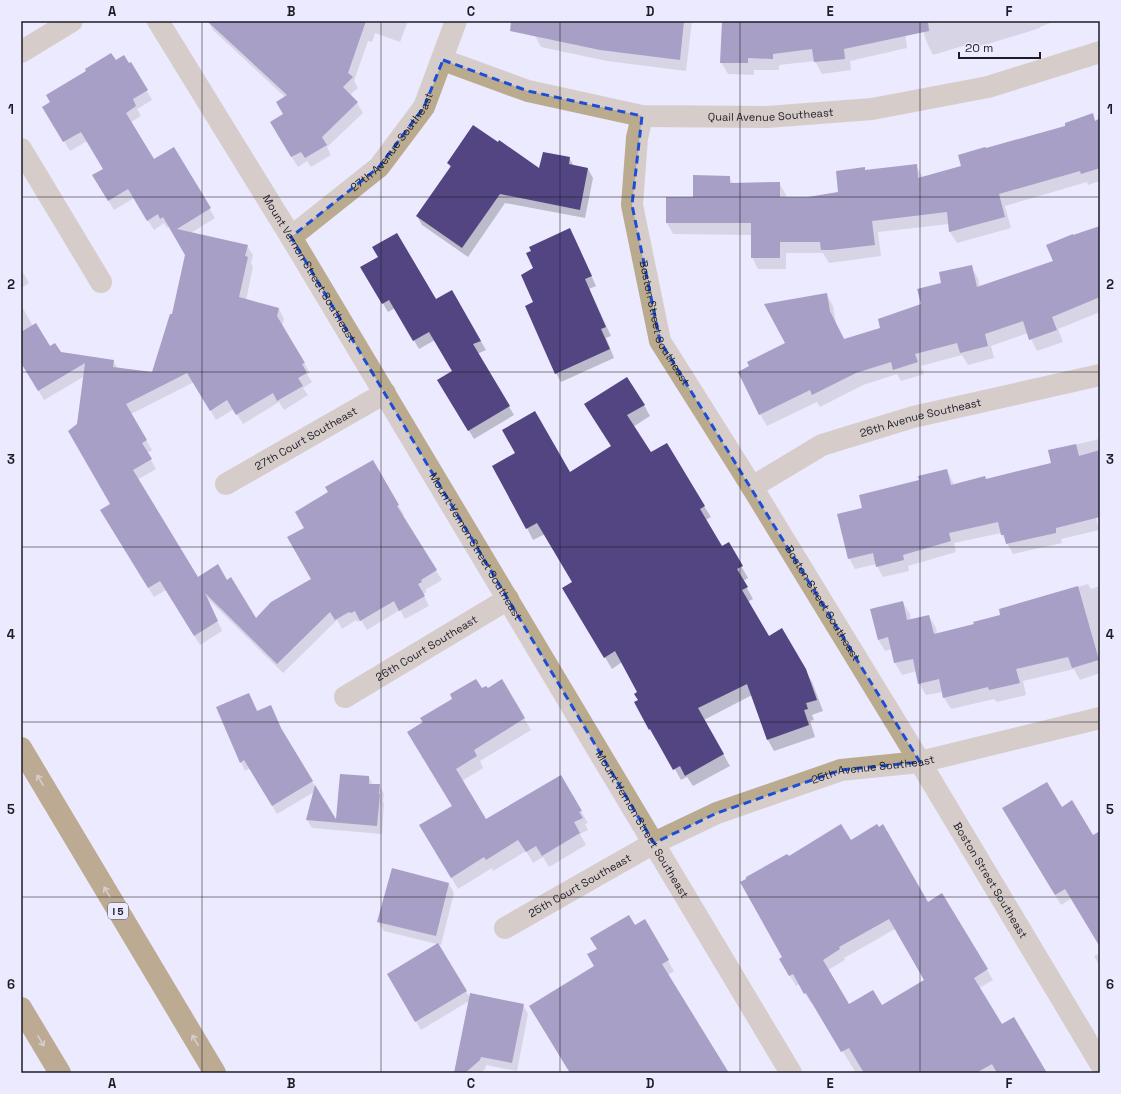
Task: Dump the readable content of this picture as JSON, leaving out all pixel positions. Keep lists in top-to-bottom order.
{
  "streets": {
    "highway": ["I 5"],
    "street": [
      "Quail Avenue Southeast",
      "27th Avenue Southeast",
      "Mount Vernon Street Southeast",
      "Boston Street Southeast",
      "26th Avenue Southeast",
      "27th Court Southeast",
      "26th Court Southeast",
      "25th Avenue Southeast",
      "25th Court Southeast"
    ]
  },
  "crossings": [
    ["Quail Avenue Southeast", "27th Avenue Southeast"],
    ["Quail Avenue Southeast", "Boston Street Southeast"],
    ["27th Avenue Southeast", "Mount Vernon Street Southeast"],
    ["Mount Vernon Street Southeast", "27th Court Southeast"],
    ["Mount Vernon Street Southeast", "26th Court Southeast"],
    ["Mount Vernon Street Southeast", "25th Avenue Southeast"],
    ["Mount Vernon Street Southeast", "25th Court Southeast"],
    ["Boston Street Southeast", "26th Avenue Southeast"],
    ["Boston Street Southeast", "25th Avenue Southeast"],
    ["25th Avenue Southeast", "25th Court Southeast"]
  ],
  "scale_bar": "20 m",
  "grid": {
    "columns": [
      "A",
      "B",
      "C",
      "D",
      "E",
      "F"
    ],
    "rows": [
      "1",
      "2",
      "3",
      "4",
      "5",
      "6"
    ]
  }
}
